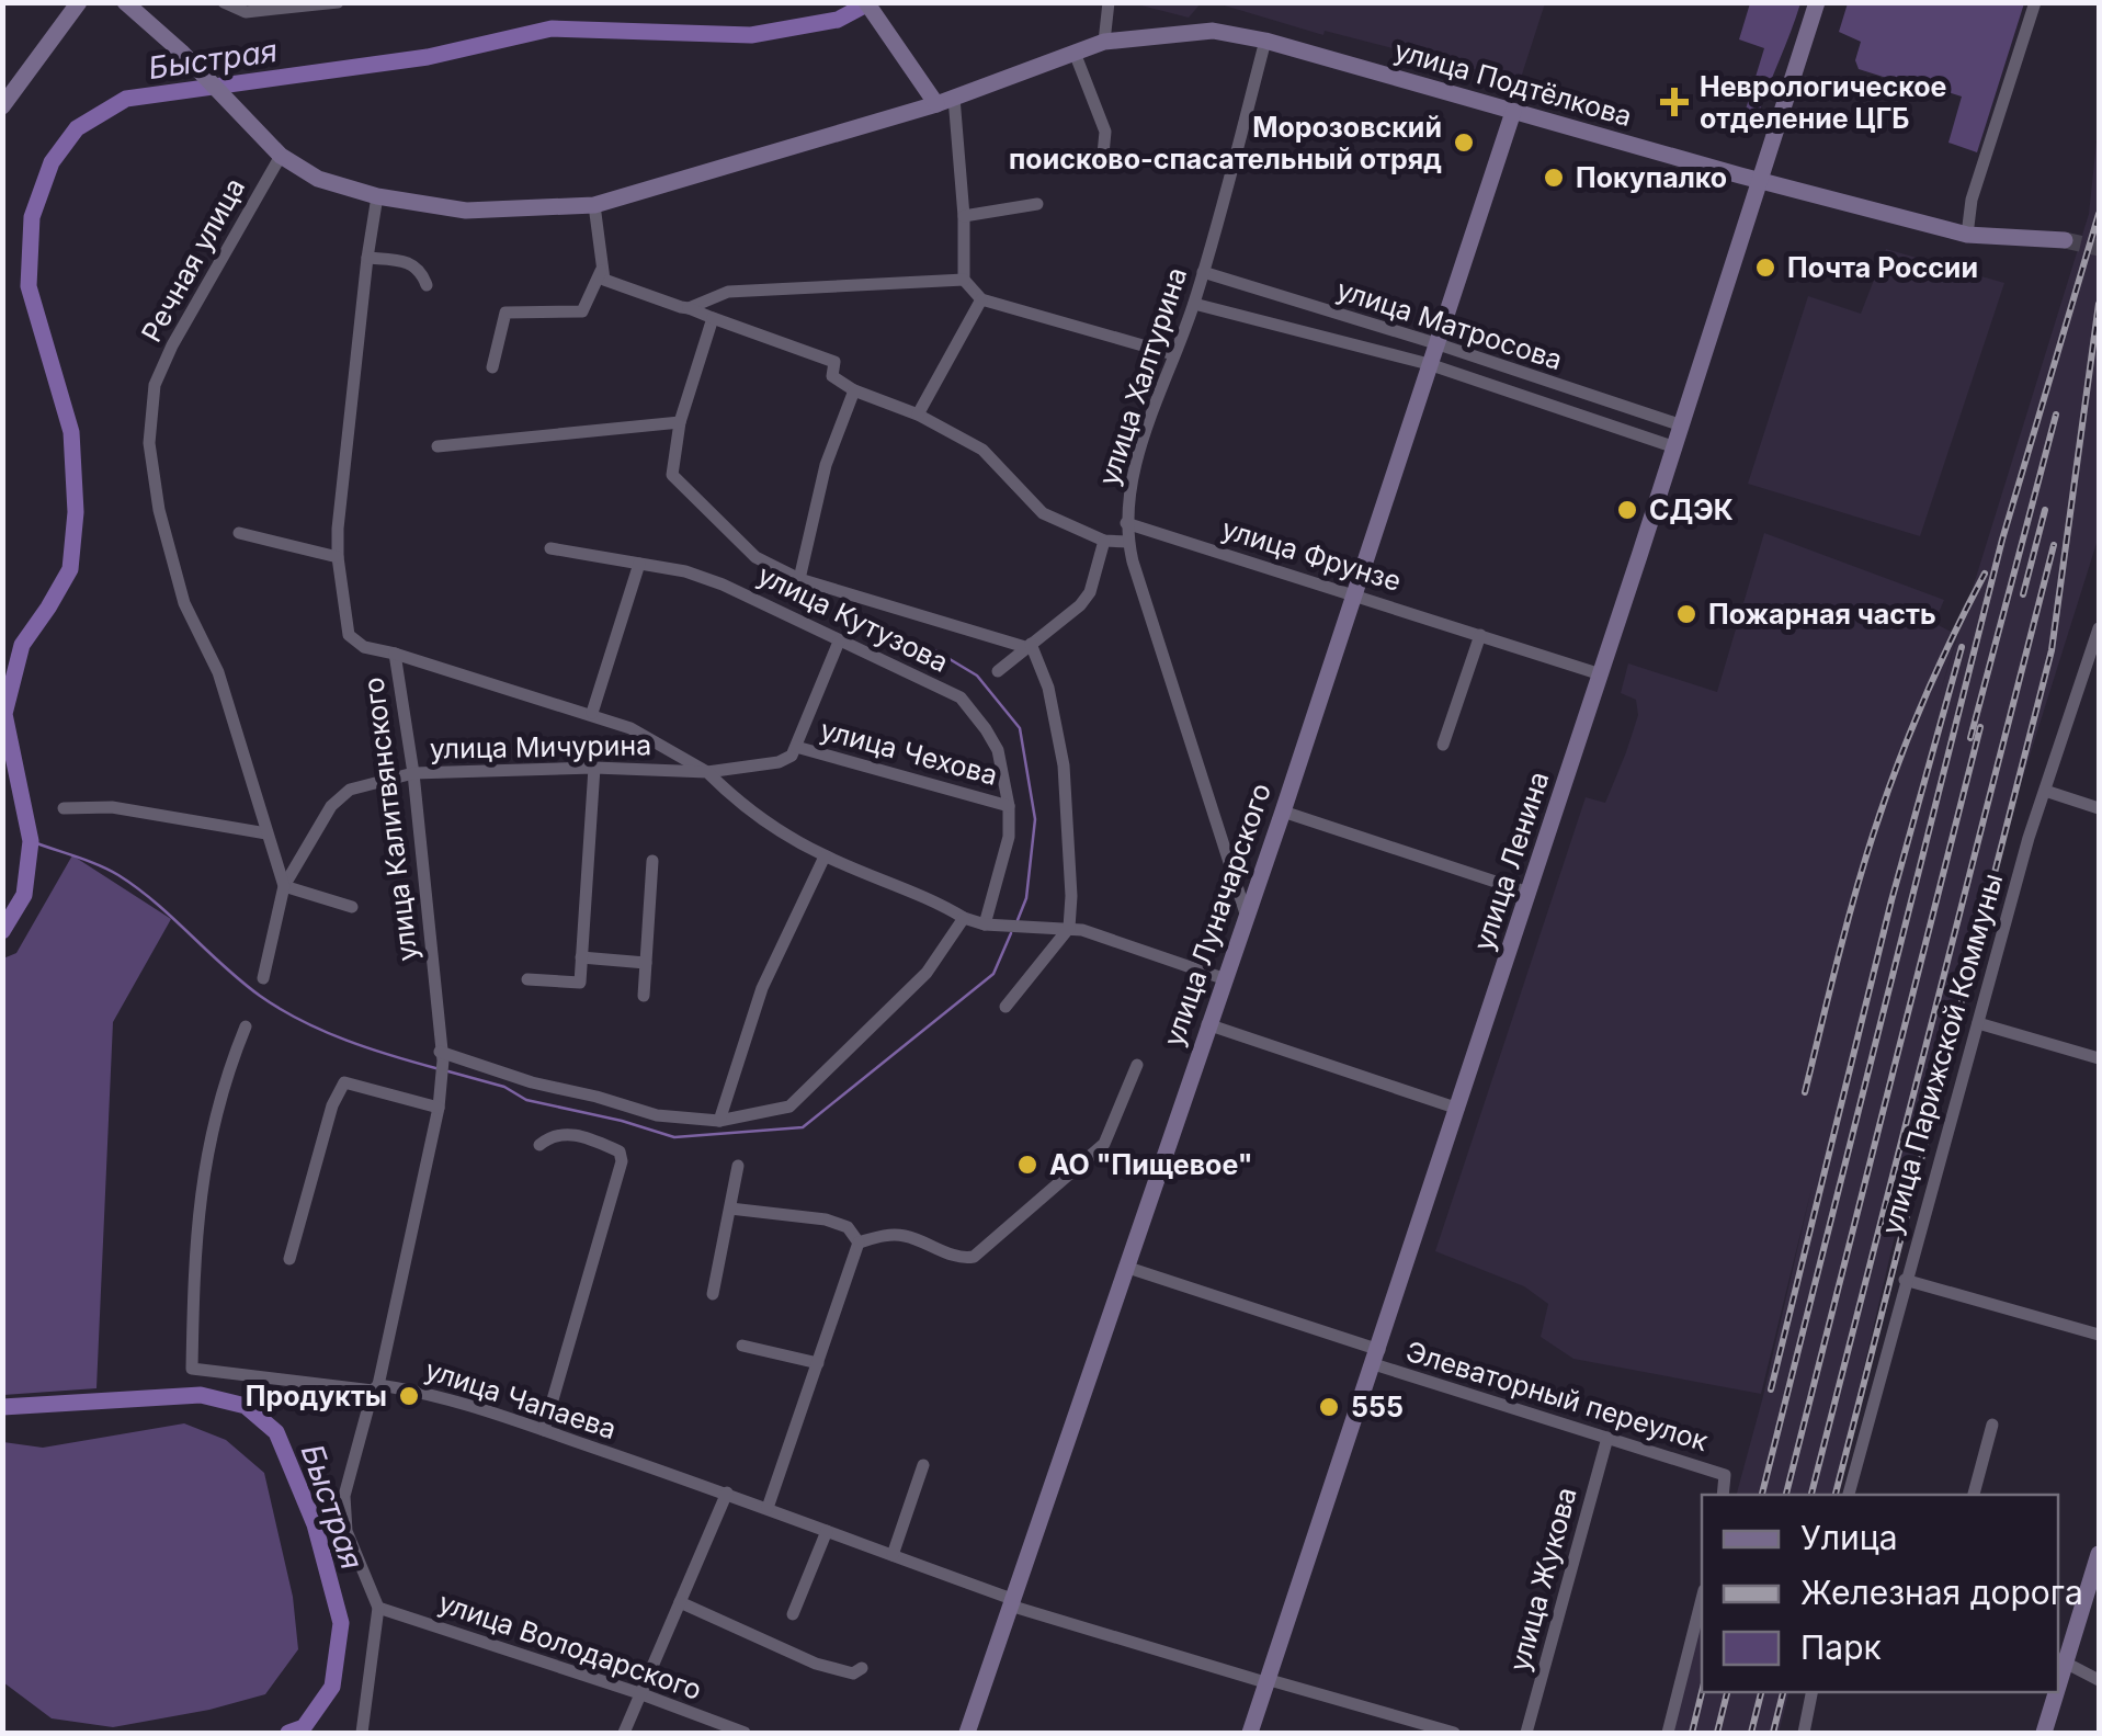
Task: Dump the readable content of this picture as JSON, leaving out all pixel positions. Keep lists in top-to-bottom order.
{
  "streets": {
    "main road": ["улица Подтёлкова", "улица Ленина", "улица Луначарского"],
    "street": [
      "Речная улица",
      "улица Матросова",
      "улица Халтурина",
      "улица Фрунзе",
      "улица Кутузова",
      "улица Мичурина",
      "улица Чехова",
      "улица Калитвянского",
      "улица Парижской Коммуны",
      "Элеваторный переулок",
      "улица Чапаева",
      "улица Жукова",
      "улица Володарского"
    ]
  },
  "crossings": [
    ["улица Подтёлкова", "Речная улица"],
    ["улица Подтёлкова", "улица Халтурина"],
    ["улица Подтёлкова", "улица Калитвянского"],
    ["улица Подтёлкова", "улица Ленина"],
    ["улица Подтёлкова", "улица Луначарского"],
    ["Речная улица", "улица Мичурина"],
    ["улица Матросова", "улица Халтурина"],
    ["улица Матросова", "улица Ленина"],
    ["улица Матросова", "улица Луначарского"],
    ["улица Халтурина", "улица Фрунзе"],
    ["улица Халтурина", "улица Луначарского"],
    ["улица Фрунзе", "улица Ленина"],
    ["улица Фрунзе", "улица Луначарского"],
    ["улица Кутузова", "улица Чехова"],
    ["улица Мичурина", "улица Чехова"],
    ["улица Мичурина", "улица Калитвянского"],
    ["улица Калитвянского", "улица Чапаева"],
    ["улица Калитвянского", "улица Володарского"],
    ["улица Ленина", "Элеваторный переулок"],
    ["улица Ленина", "улица Чапаева"],
    ["улица Луначарского", "Элеваторный переулок"],
    ["улица Луначарского", "улица Чапаева"],
    ["Элеваторный переулок", "улица Жукова"]
  ],
  "water": ["Быстрая"],
  "places": {
    "health": ["Неврологическое отделение ЦГБ"],
    "other": [
      "Морозовский поисково-спасательный отряд",
      "Покупалко",
      "Почта России",
      "СДЭК",
      "Пожарная часть",
      "АО \"Пищевое\"",
      "Продукты",
      "555"
    ]
  },
  "legend": ["Улица", "Железная дорога", "Парк"]
}
